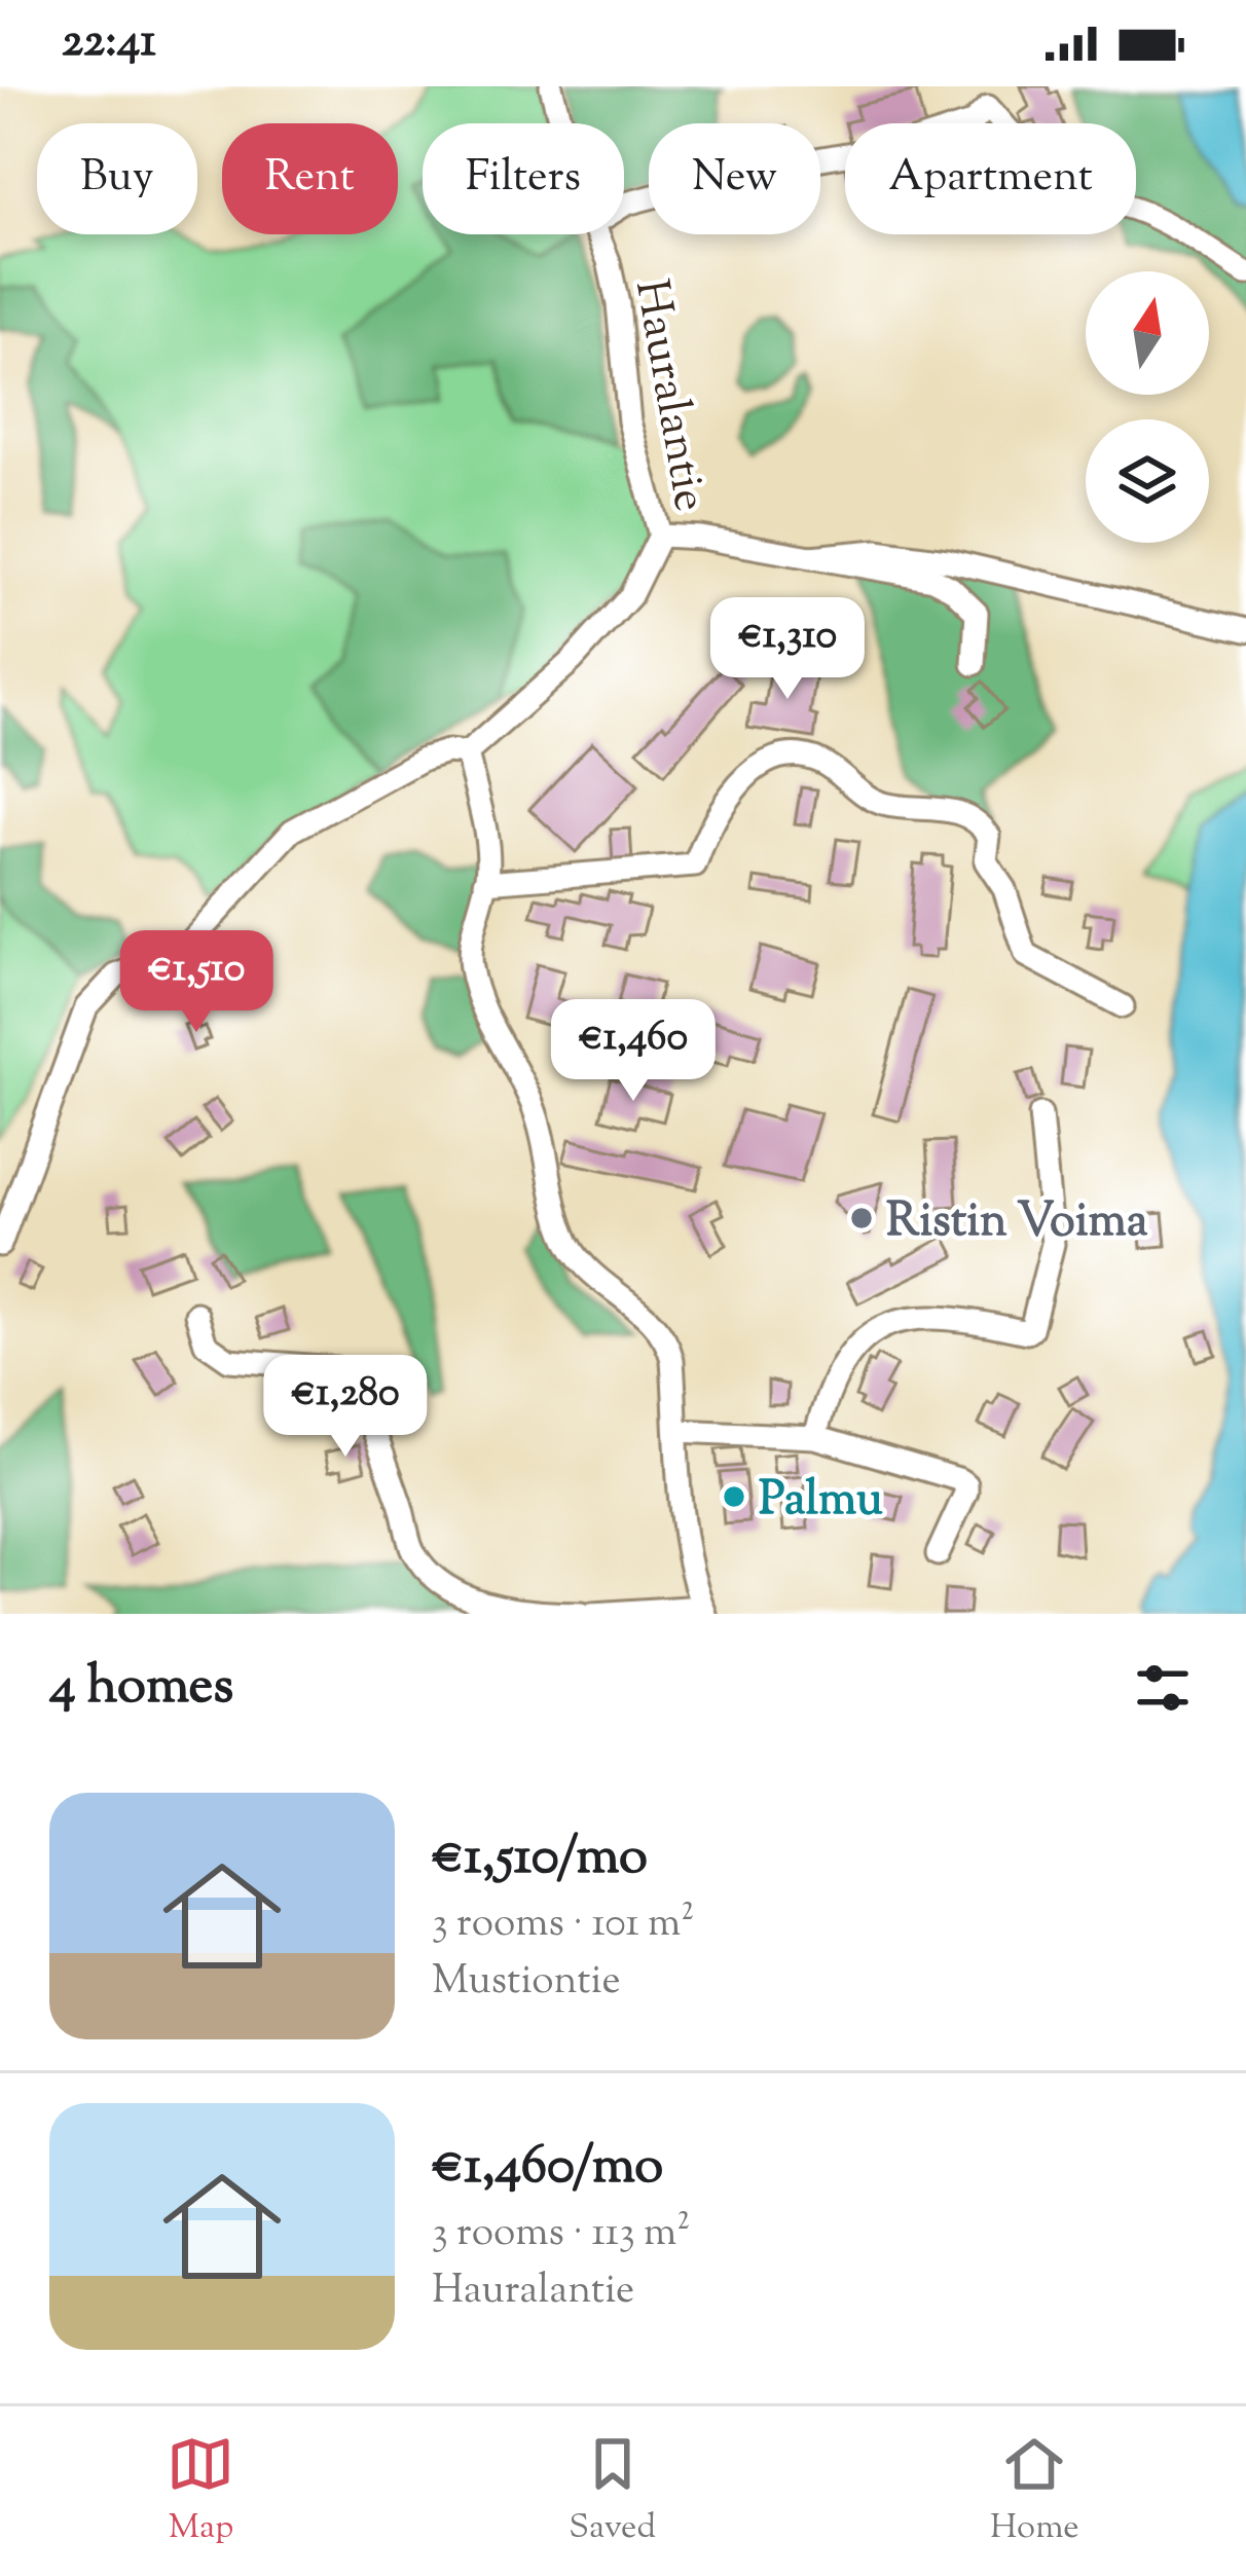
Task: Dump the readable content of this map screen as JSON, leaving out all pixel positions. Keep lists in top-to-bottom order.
{
  "streets": {
    "street": ["Hauralantie"]
  },
  "places": ["Ristin Voima", "Palmu"],
  "north": "top",
  "page": {
    "status": "22:41",
    "chip": [
      "Buy",
      "Rent",
      "Filters",
      "New",
      "Apartment"
    ],
    "price": [
      "€1,310",
      "€1,510",
      "€1,460",
      "€1,280"
    ],
    "heading": "4 homes",
    "list": [
      {
        "name": "€1,510/mo",
        "note": "3 rooms · 101 m² · Mustiontie"
      },
      {
        "name": "€1,460/mo",
        "note": "3 rooms · 113 m² · Hauralantie"
      }
    ],
    "tabs": ["Map", "Saved", "Home"]
  }
}
